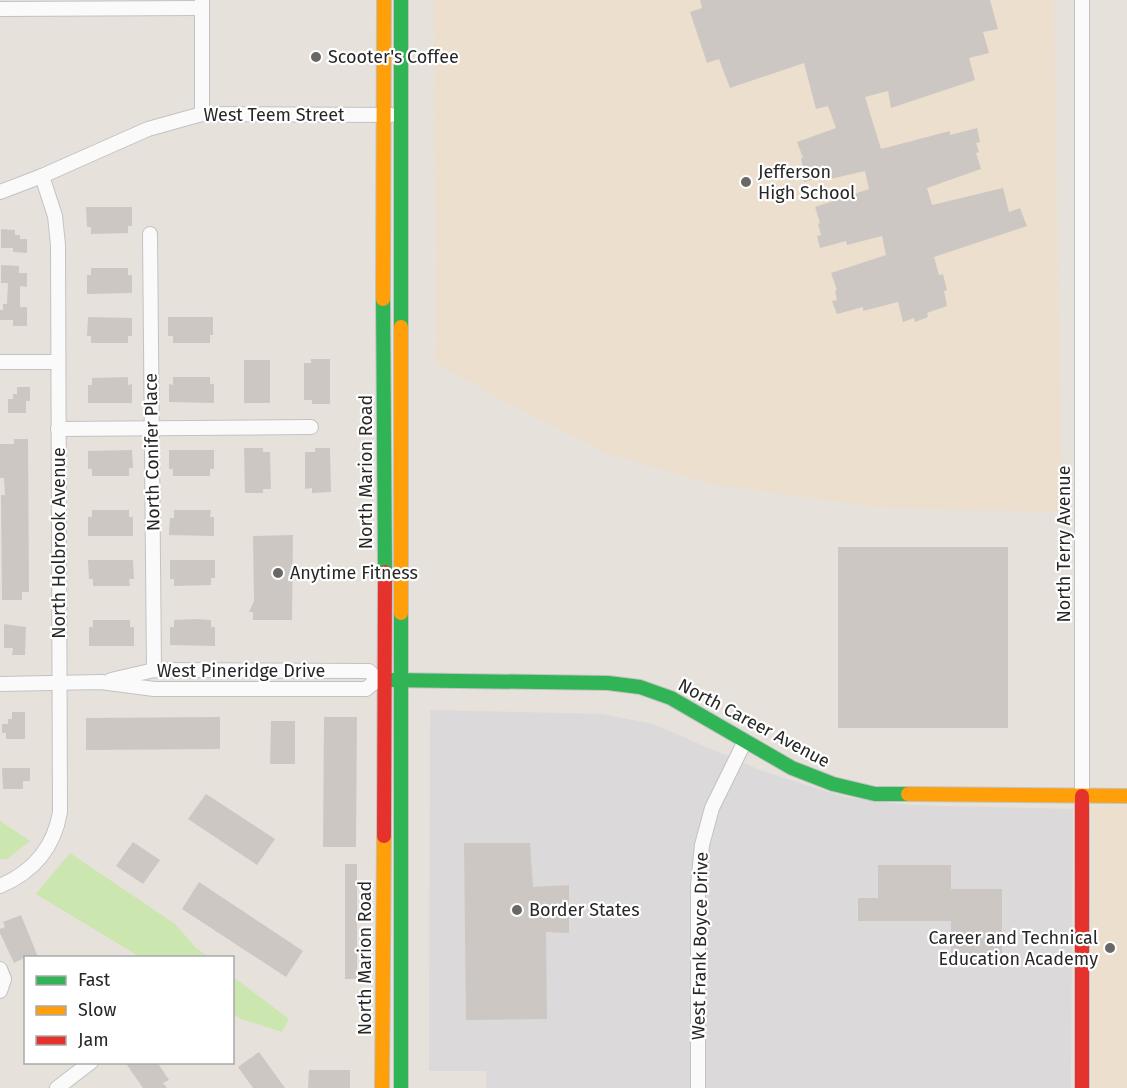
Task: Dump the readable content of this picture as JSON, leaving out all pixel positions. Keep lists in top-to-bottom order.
{
  "streets": {
    "main road": ["North Marion Road", "North Terry Avenue", "North Career Avenue"],
    "street": [
      "West Teem Street",
      "North Conifer Place",
      "North Holbrook Avenue",
      "West Pineridge Drive",
      "West Frank Boyce Drive"
    ]
  },
  "crossings": [
    ["West Teem Street", "North Marion Road"],
    ["West Teem Street", "North Holbrook Avenue"],
    ["North Conifer Place", "West Pineridge Drive"],
    ["North Marion Road", "West Pineridge Drive"],
    ["North Marion Road", "North Career Avenue"],
    ["North Holbrook Avenue", "West Pineridge Drive"],
    ["North Terry Avenue", "North Career Avenue"],
    ["West Pineridge Drive", "North Career Avenue"],
    ["North Career Avenue", "West Frank Boyce Drive"]
  ],
  "places": [
    "Scooter's Coffee",
    "Jefferson High School",
    "Anytime Fitness",
    "Border States",
    "Career and Technical Education Academy"
  ],
  "legend": ["Fast", "Slow", "Jam"]
}
